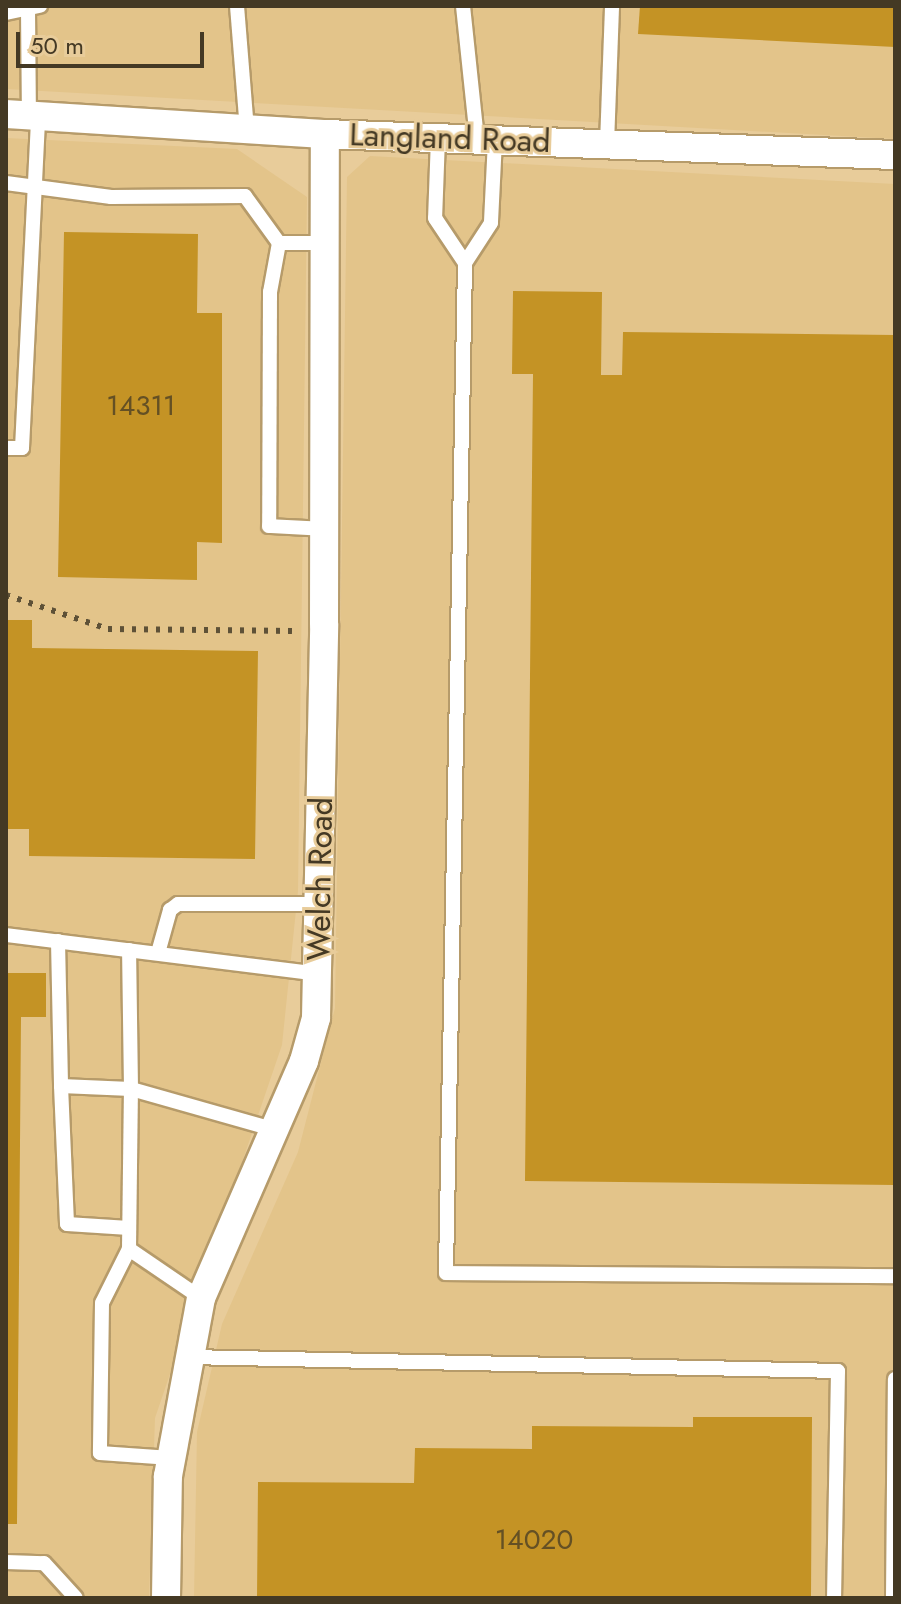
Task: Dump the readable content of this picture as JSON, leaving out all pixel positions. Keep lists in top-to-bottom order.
{
  "streets": {
    "street": ["Langland Road", "Welch Road"]
  },
  "crossings": [
    ["Langland Road", "Welch Road"]
  ],
  "house_numbers": ["14311", "14020"],
  "scale_bar": "50 m"
}
